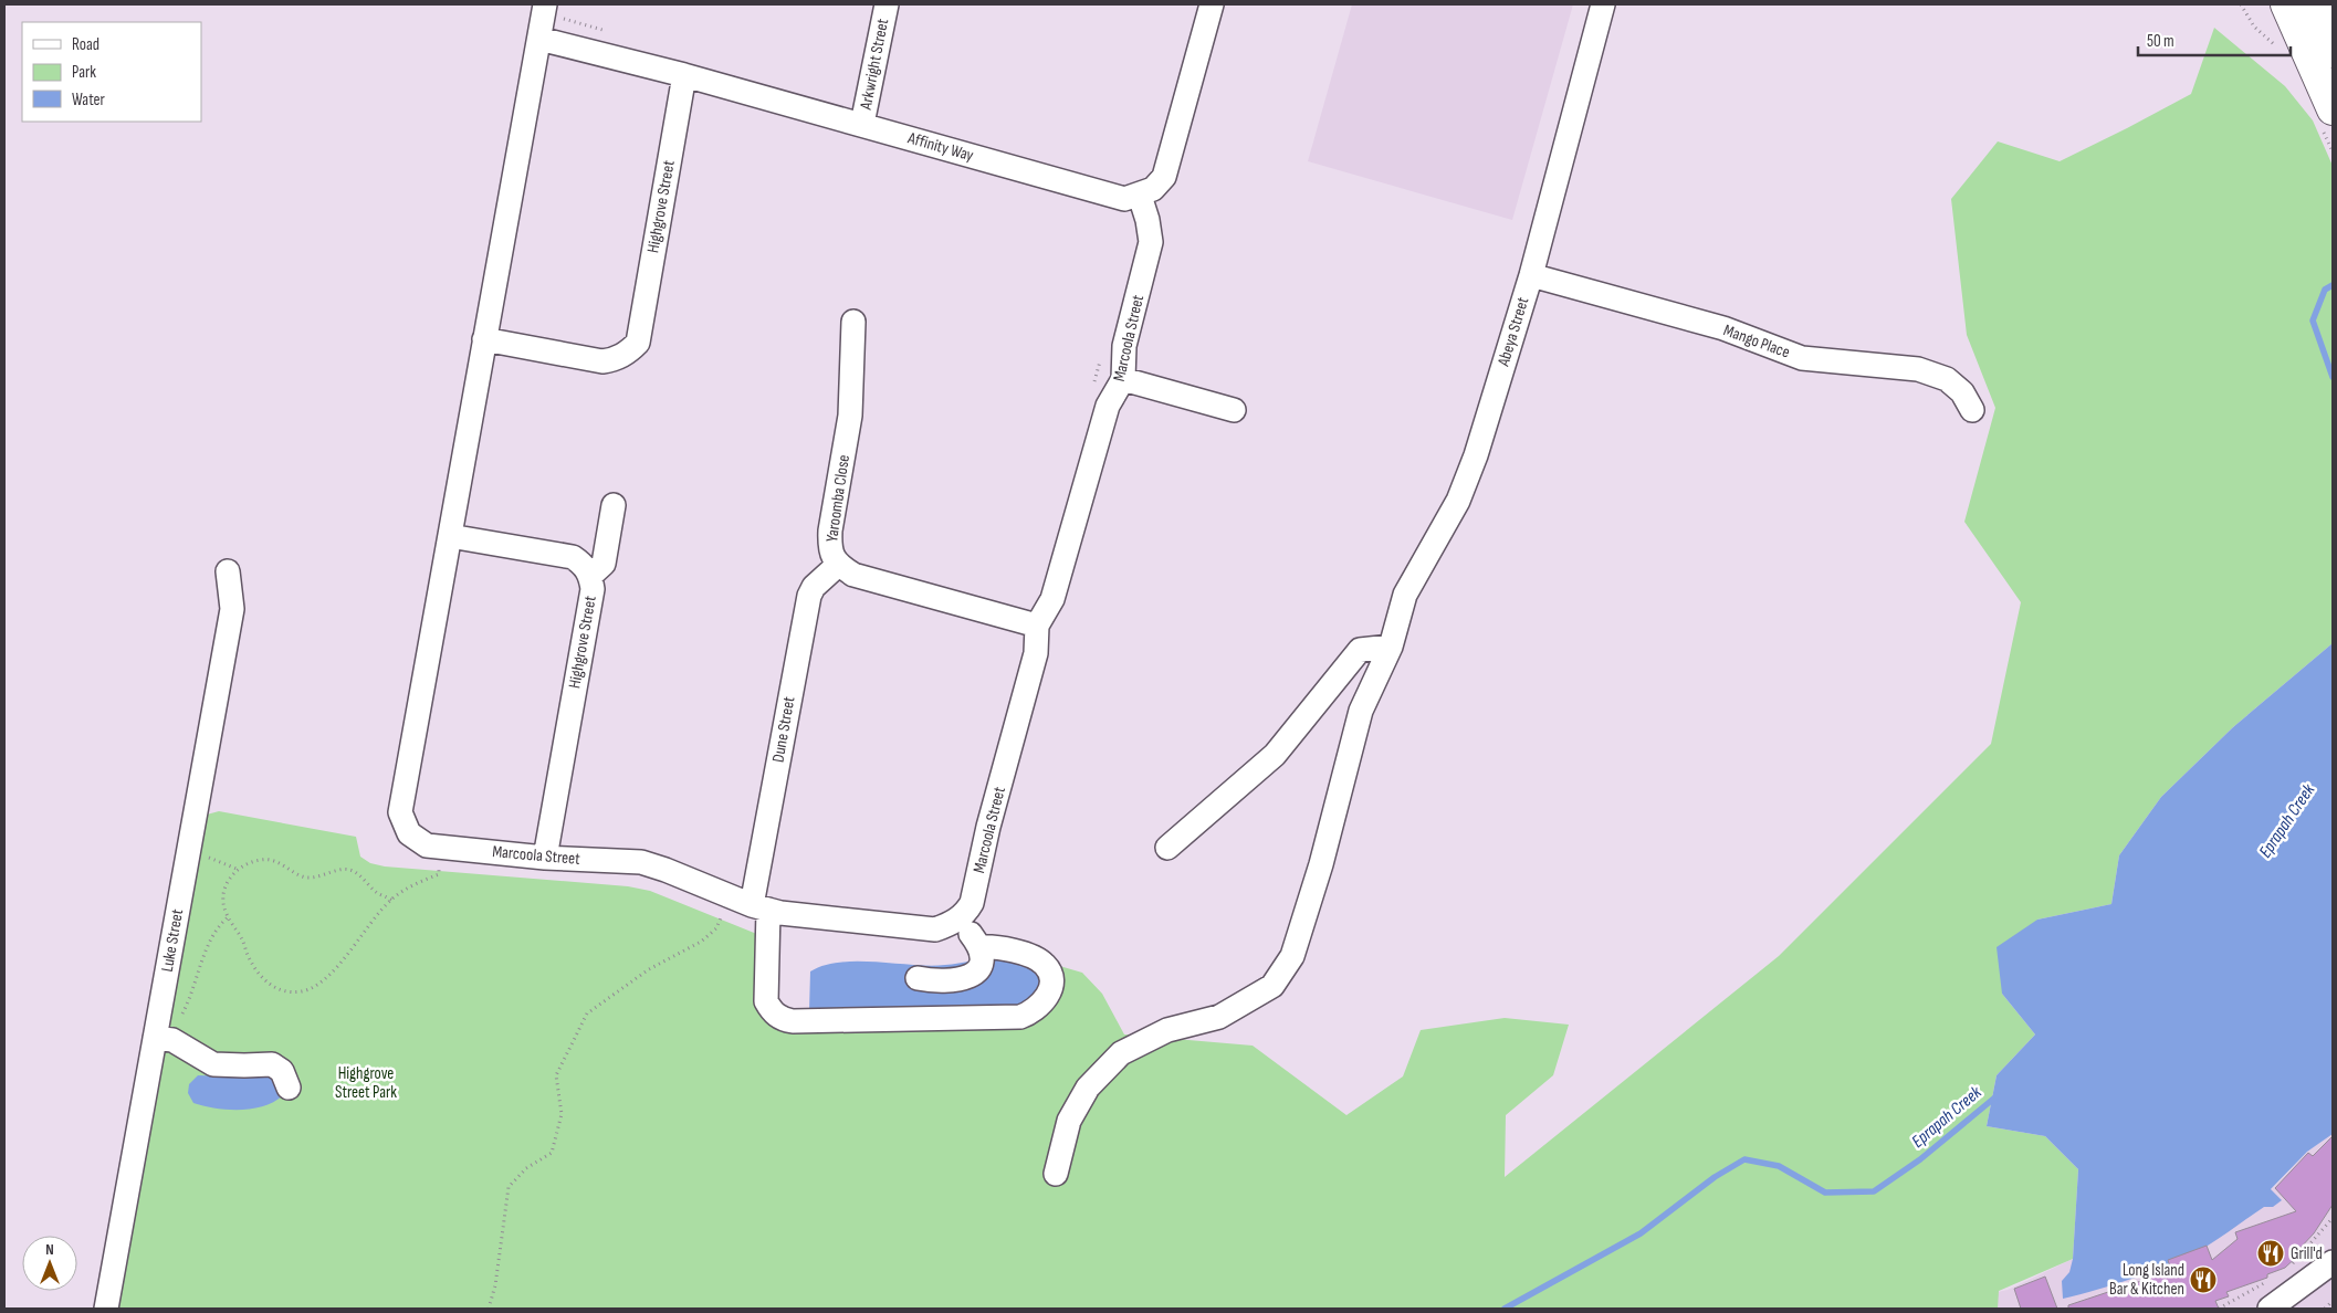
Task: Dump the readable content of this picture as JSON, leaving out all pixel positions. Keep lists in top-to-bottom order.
{
  "streets": {
    "street": [
      "Arkwright Street",
      "Affinity Way",
      "Highgrove Street",
      "Abeya Street",
      "Marcoola Street",
      "Mango Place",
      "Yaroomba Close",
      "Dune Street",
      "Luke Street"
    ]
  },
  "crossings": [
    ["Arkwright Street", "Affinity Way"],
    ["Affinity Way", "Highgrove Street"],
    ["Affinity Way", "Marcoola Street"],
    ["Highgrove Street", "Marcoola Street"],
    ["Abeya Street", "Mango Place"],
    ["Marcoola Street", "Yaroomba Close"],
    ["Marcoola Street", "Dune Street"],
    ["Yaroomba Close", "Dune Street"]
  ],
  "water": ["Eprapah Creek"],
  "parks": ["Highgrove Street Park"],
  "places": {
    "restaurant": ["Grill'd", "Long Island Bar & Kitchen"]
  },
  "legend": ["Road", "Park", "Water"],
  "scale_bar": "50 m",
  "north": "top"
}
